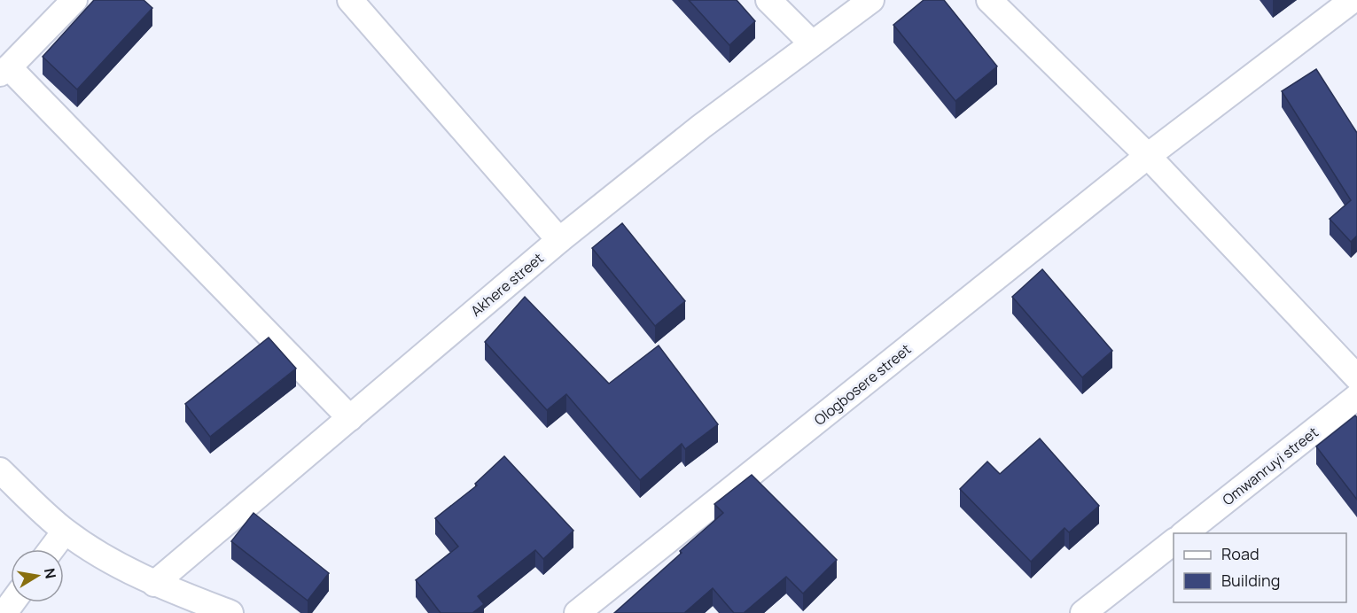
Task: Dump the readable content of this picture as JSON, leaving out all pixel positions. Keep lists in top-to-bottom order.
{
  "streets": {
    "street": ["Akhere street", "Ologbosere street", "Omwanruyi street"]
  },
  "legend": ["Road", "Building"],
  "north": "right"
}
